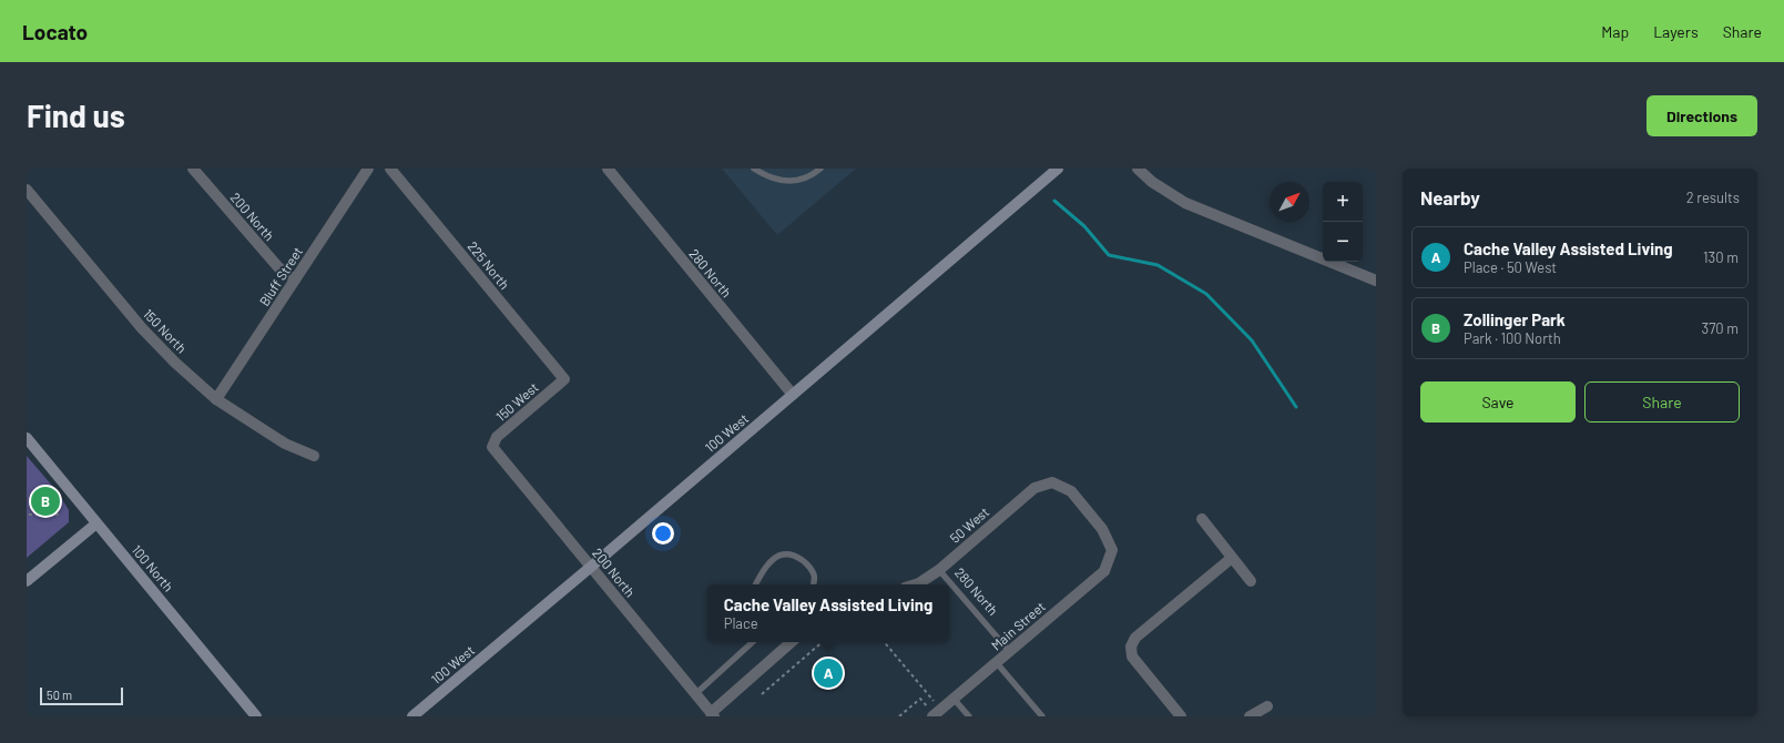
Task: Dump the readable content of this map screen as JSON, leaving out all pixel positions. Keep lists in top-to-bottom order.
{
  "streets": {
    "street": [
      "200 North",
      "225 North",
      "280 North",
      "Bluff Street",
      "150 North",
      "150 West",
      "100 West",
      "50 West",
      "100 North",
      "Main Street"
    ]
  },
  "crossings": [
    ["200 North", "Bluff Street"],
    ["200 North", "150 West"],
    ["200 North", "100 West"],
    ["225 North", "150 West"],
    ["280 North", "100 West"],
    ["280 North", "50 West"],
    ["280 North", "Main Street"],
    ["Bluff Street", "150 North"],
    ["50 West", "Main Street"]
  ],
  "scale_bar": "50 m",
  "north": "top right",
  "page": {
    "header": "Locato",
    "nav": ["Map", "Layers", "Share"],
    "buttons": [
      "Directions",
      ["Save", "Share"]
    ],
    "title": "Find us",
    "heading": ["Nearby", "2 results"],
    "map_buttons": ["+", "−"],
    "list": [
      {
        "mark": "A",
        "name": "Cache Valley Assisted Living",
        "note": "Place · 50 West",
        "value": "130 m"
      },
      {
        "mark": "B",
        "name": "Zollinger Park",
        "note": "Park · 100 North",
        "value": "370 m"
      }
    ],
    "pins": ["B", "A"],
    "popup": ["Cache Valley Assisted Living", "Place"],
    "scale": "50 m"
  }
}
